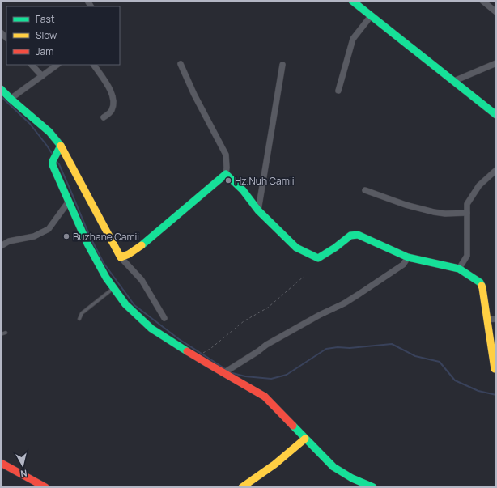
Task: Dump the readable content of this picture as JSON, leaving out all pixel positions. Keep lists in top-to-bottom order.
{
  "places": ["Hz.Nuh Camii", "Buzhane Camii"],
  "legend": ["Fast", "Slow", "Jam"],
  "north": "bottom"
}
